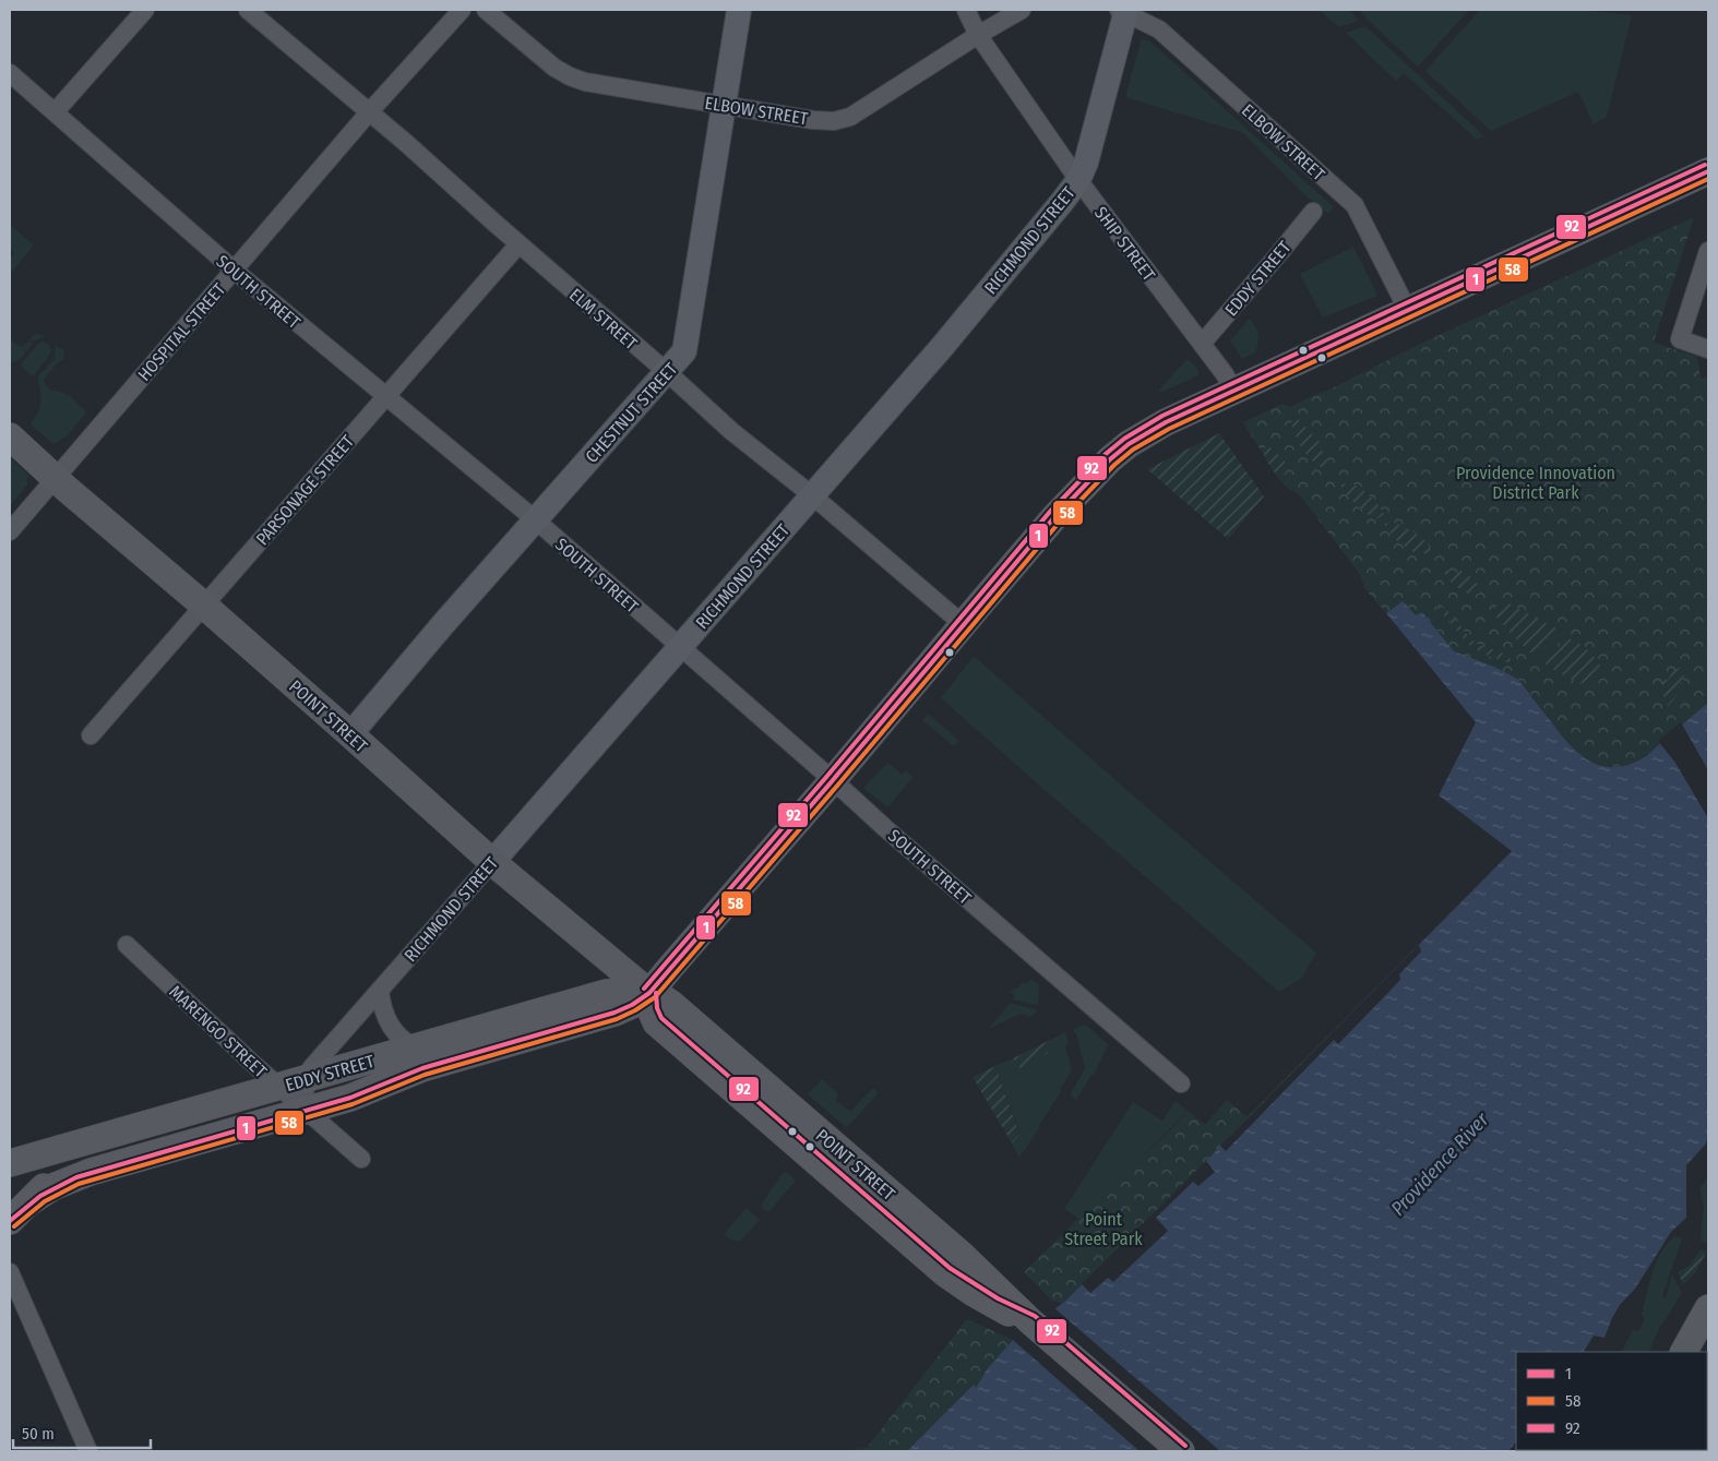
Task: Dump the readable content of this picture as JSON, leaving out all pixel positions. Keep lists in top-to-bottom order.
{
  "streets": {
    "main road": ["EDDY STREET", "POINT STREET"],
    "street": [
      "ELBOW STREET",
      "RICHMOND STREET",
      "SHIP STREET",
      "SOUTH STREET",
      "ELM STREET",
      "HOSPITAL STREET",
      "CHESTNUT STREET",
      "PARSONAGE STREET",
      "MARENGO STREET"
    ]
  },
  "crossings": [
    ["ELBOW STREET", "RICHMOND STREET"],
    ["ELBOW STREET", "SHIP STREET"],
    ["ELBOW STREET", "EDDY STREET"],
    ["ELBOW STREET", "CHESTNUT STREET"],
    ["RICHMOND STREET", "SHIP STREET"],
    ["RICHMOND STREET", "EDDY STREET"],
    ["RICHMOND STREET", "SOUTH STREET"],
    ["RICHMOND STREET", "ELM STREET"],
    ["RICHMOND STREET", "POINT STREET"],
    ["SHIP STREET", "EDDY STREET"],
    ["EDDY STREET", "SOUTH STREET"],
    ["EDDY STREET", "ELM STREET"],
    ["EDDY STREET", "POINT STREET"],
    ["EDDY STREET", "MARENGO STREET"],
    ["SOUTH STREET", "HOSPITAL STREET"],
    ["SOUTH STREET", "CHESTNUT STREET"],
    ["SOUTH STREET", "PARSONAGE STREET"],
    ["ELM STREET", "HOSPITAL STREET"],
    ["ELM STREET", "CHESTNUT STREET"],
    ["ELM STREET", "PARSONAGE STREET"],
    ["HOSPITAL STREET", "POINT STREET"],
    ["CHESTNUT STREET", "POINT STREET"],
    ["PARSONAGE STREET", "POINT STREET"]
  ],
  "water": ["Providence River"],
  "parks": ["Providence Innovation District Park", "Point Street Park"],
  "lines": ["transit line 92", "transit line 1", "transit line 58"],
  "legend": ["1", "58", "92"],
  "scale_bar": "50 m"
}
